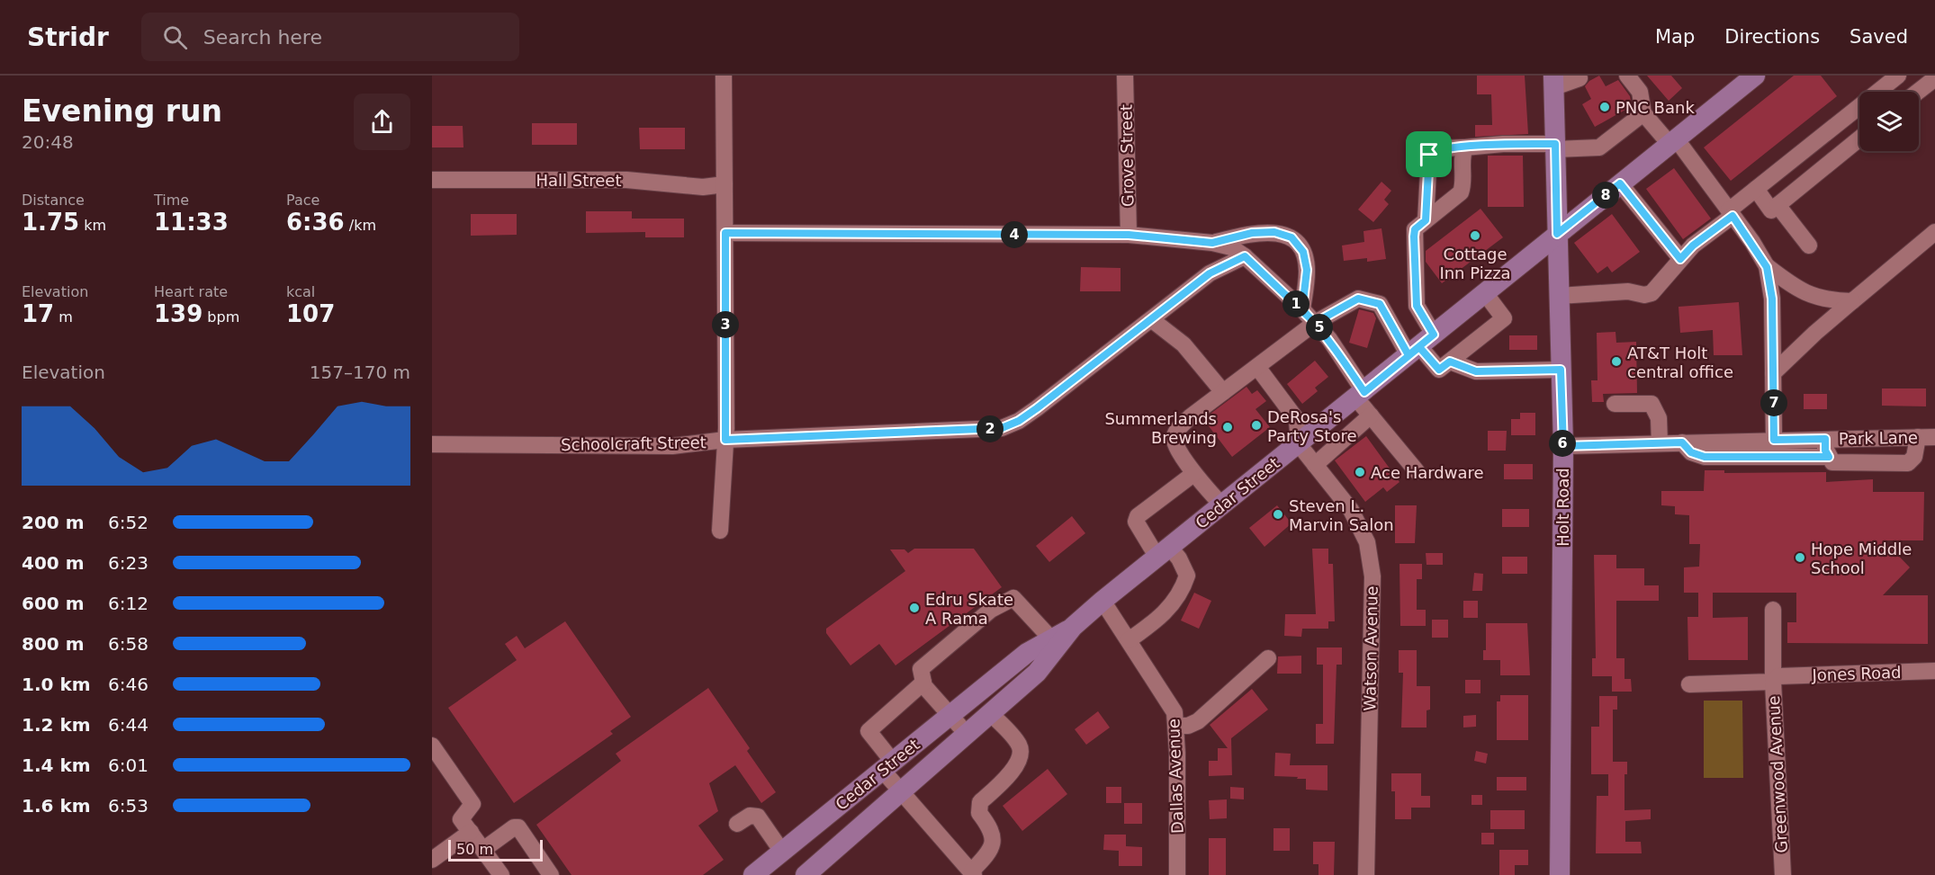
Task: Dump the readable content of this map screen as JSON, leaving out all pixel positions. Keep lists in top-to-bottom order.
{
  "streets": {
    "main road": ["Cedar Street", "Holt Road"],
    "street": [
      "Grove Street",
      "Hall Street",
      "Park Lane",
      "Schoolcraft Street",
      "Watson Avenue",
      "Jones Road",
      "Greenwood Avenue",
      "Dallas Avenue"
    ]
  },
  "crossings": [
    ["Park Lane", "Holt Road"],
    ["Cedar Street", "Holt Road"],
    ["Cedar Street", "Watson Avenue"],
    ["Cedar Street", "Dallas Avenue"],
    ["Jones Road", "Greenwood Avenue"]
  ],
  "places": [
    "PNC Bank",
    "Cottage Inn Pizza",
    "AT&T Holt central office",
    "DeRosa's Party Store",
    "Summerlands Brewing",
    "Ace Hardware",
    "Steven L. Marvin Salon",
    "Hope Middle School",
    "Edru Skate A Rama"
  ],
  "scale_bar": "50 m",
  "page": {
    "header": "Stridr",
    "search": "Search here",
    "nav": ["Map", "Directions", "Saved"],
    "heading": ["Evening run", "20:48"],
    "stats": [
      ["Distance", "1.75 km"],
      ["Time", "11:33"],
      ["Pace", "6:36 /km"],
      ["Elevation", "17 m"],
      ["Heart rate", "139 bpm"],
      ["kcal", "107"]
    ],
    "pins": [
      "8",
      "4",
      "1",
      "3",
      "5",
      "7",
      "2",
      "6"
    ],
    "chart": ["Elevation", "157–170 m"],
    "list": [
      {
        "name": "200 m",
        "note": "6:52"
      },
      {
        "name": "400 m",
        "note": "6:23"
      },
      {
        "name": "600 m",
        "note": "6:12"
      },
      {
        "name": "800 m",
        "note": "6:58"
      },
      {
        "name": "1.0 km",
        "note": "6:46"
      },
      {
        "name": "1.2 km",
        "note": "6:44"
      },
      {
        "name": "1.4 km",
        "note": "6:01"
      },
      {
        "name": "1.6 km",
        "note": "6:53"
      }
    ],
    "scale": "50 m"
  }
}
